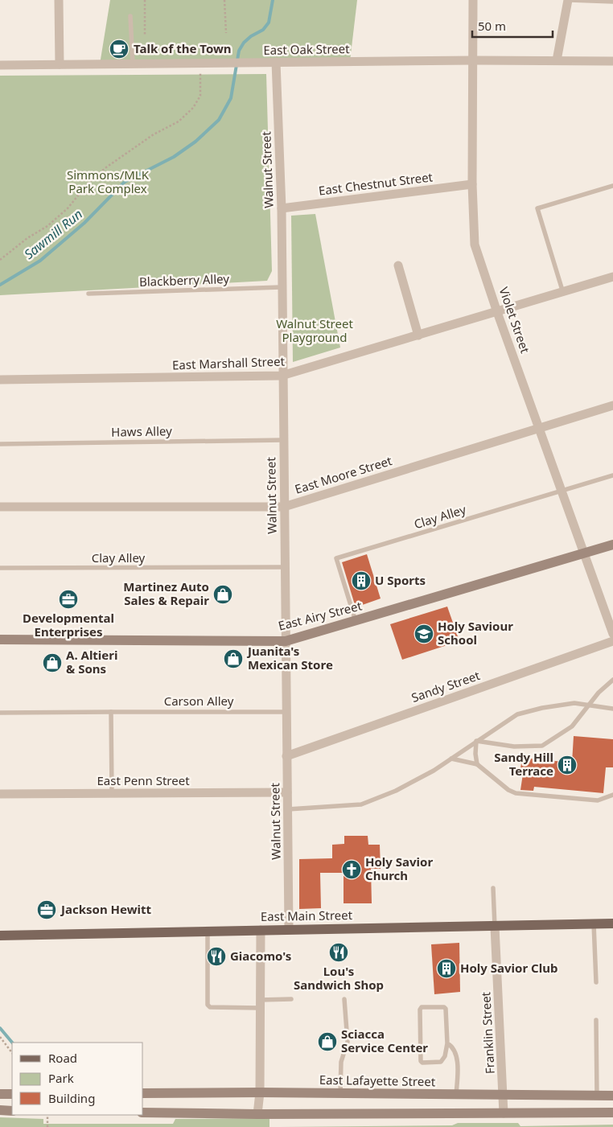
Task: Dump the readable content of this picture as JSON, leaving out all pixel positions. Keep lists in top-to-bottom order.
{
  "streets": {
    "main road": ["East Main Street"],
    "street": [
      "East Oak Street",
      "Walnut Street",
      "East Chestnut Street",
      "Violet Street",
      "East Marshall Street",
      "East Moore Street",
      "East Airy Street",
      "Sandy Street",
      "East Penn Street",
      "Franklin Street",
      "East Lafayette Street"
    ],
    "lane": [
      "Blackberry Alley",
      "Haws Alley",
      "Clay Alley",
      "Carson Alley"
    ]
  },
  "crossings": [
    ["East Oak Street", "Walnut Street"],
    ["East Oak Street", "Violet Street"],
    ["Walnut Street", "East Chestnut Street"],
    ["Walnut Street", "Blackberry Alley"],
    ["Walnut Street", "East Marshall Street"],
    ["Walnut Street", "Haws Alley"],
    ["Walnut Street", "East Moore Street"],
    ["Walnut Street", "Clay Alley"],
    ["Walnut Street", "East Airy Street"],
    ["Walnut Street", "Sandy Street"],
    ["Walnut Street", "Carson Alley"],
    ["Walnut Street", "East Penn Street"],
    ["Walnut Street", "East Main Street"],
    ["East Chestnut Street", "Violet Street"],
    ["Violet Street", "East Marshall Street"],
    ["Violet Street", "East Moore Street"],
    ["Violet Street", "Clay Alley"],
    ["Violet Street", "East Airy Street"],
    ["Clay Alley", "East Airy Street"],
    ["East Main Street", "Franklin Street"],
    ["Franklin Street", "East Lafayette Street"]
  ],
  "water": ["Sawmill Run"],
  "parks": ["Simmons/MLK Park Complex", "Walnut Street Playground"],
  "places": {
    "cafe": ["Talk of the Town"],
    "building": ["U Sports", "Sandy Hill Terrace", "Holy Savior Club"],
    "shop": [
      "Martinez Auto Sales & Repair",
      "Juanita's Mexican Store",
      "A. Altieri & Sons",
      "Sciacca Service Center"
    ],
    "office": ["Developmental Enterprises", "Jackson Hewitt"],
    "school or university": ["Holy Saviour School"],
    "church": ["Holy Savior Church"],
    "restaurant": ["Lou's Sandwich Shop", "Giacomo's"]
  },
  "legend": ["Road", "Park", "Building"],
  "scale_bar": "50 m"
}
